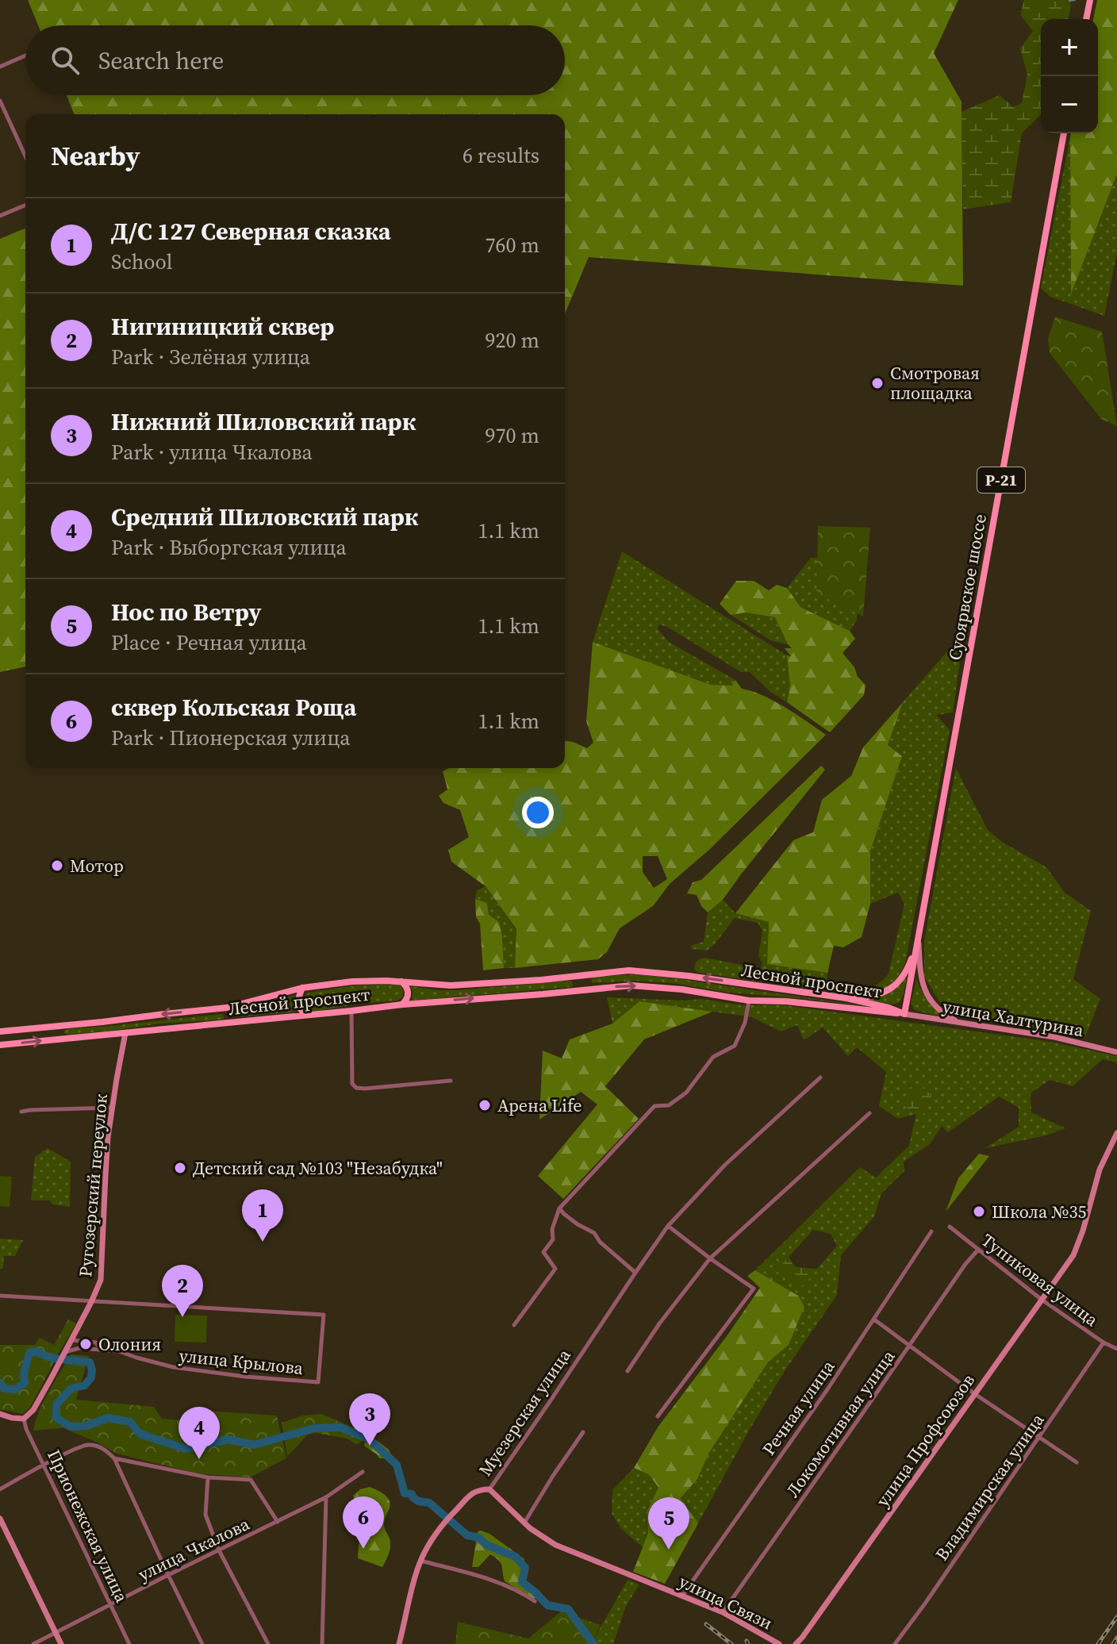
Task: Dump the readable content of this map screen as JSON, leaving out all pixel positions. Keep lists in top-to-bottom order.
{
  "streets": {
    "main road": [
      "Р-21",
      "Суоярвское шоссе",
      "Лесной проспект",
      "улица Халтурина",
      "Ругозерский переулок",
      "Муезерская улица",
      "улица Профсоюзов",
      "улица Связи"
    ],
    "street": [
      "Тупиковая улица",
      "улица Крылова",
      "Речная улица",
      "Локомотивная улица",
      "Владимирская улица",
      "Прионежская улица",
      "улица Чкалова"
    ]
  },
  "crossings": [
    ["Суоярвское шоссе", "Лесной проспект"],
    ["Суоярвское шоссе", "улица Халтурина"],
    ["Лесной проспект", "улица Халтурина"],
    ["Лесной проспект", "Ругозерский переулок"],
    ["Ругозерский переулок", "улица Крылова"],
    ["Тупиковая улица", "Локомотивная улица"],
    ["Тупиковая улица", "улица Профсоюзов"],
    ["Тупиковая улица", "Владимирская улица"],
    ["Речная улица", "улица Связи"],
    ["Муезерская улица", "улица Связи"],
    ["Локомотивная улица", "улица Связи"],
    ["Прионежская улица", "улица Чкалова"]
  ],
  "places": [
    "Смотровая площадка",
    "Мотор",
    "Арена Life",
    "Детский сад №103 \"Незабудка\"",
    "Школа №35",
    "Олония"
  ],
  "page": {
    "map_buttons": ["+", "−"],
    "search": "Search here",
    "heading": ["Nearby", "6 results"],
    "list": [
      {
        "mark": "1",
        "name": "Д/С 127 Северная сказка",
        "note": "School",
        "value": "760 m"
      },
      {
        "mark": "2",
        "name": "Нигиницкий сквер",
        "note": "Park · Зелёная улица",
        "value": "920 m"
      },
      {
        "mark": "3",
        "name": "Нижний Шиловский парк",
        "note": "Park · улица Чкалова",
        "value": "970 m"
      },
      {
        "mark": "4",
        "name": "Средний Шиловский парк",
        "note": "Park · Выборгская улица",
        "value": "1.1 km"
      },
      {
        "mark": "5",
        "name": "Нос по Ветру",
        "note": "Place · Речная улица",
        "value": "1.1 km"
      },
      {
        "mark": "6",
        "name": "сквер Кольская Роща",
        "note": "Park · Пионерская улица",
        "value": "1.1 km"
      }
    ],
    "pins": [
      "1",
      "2",
      "3",
      "4",
      "6",
      "5"
    ]
  }
}
